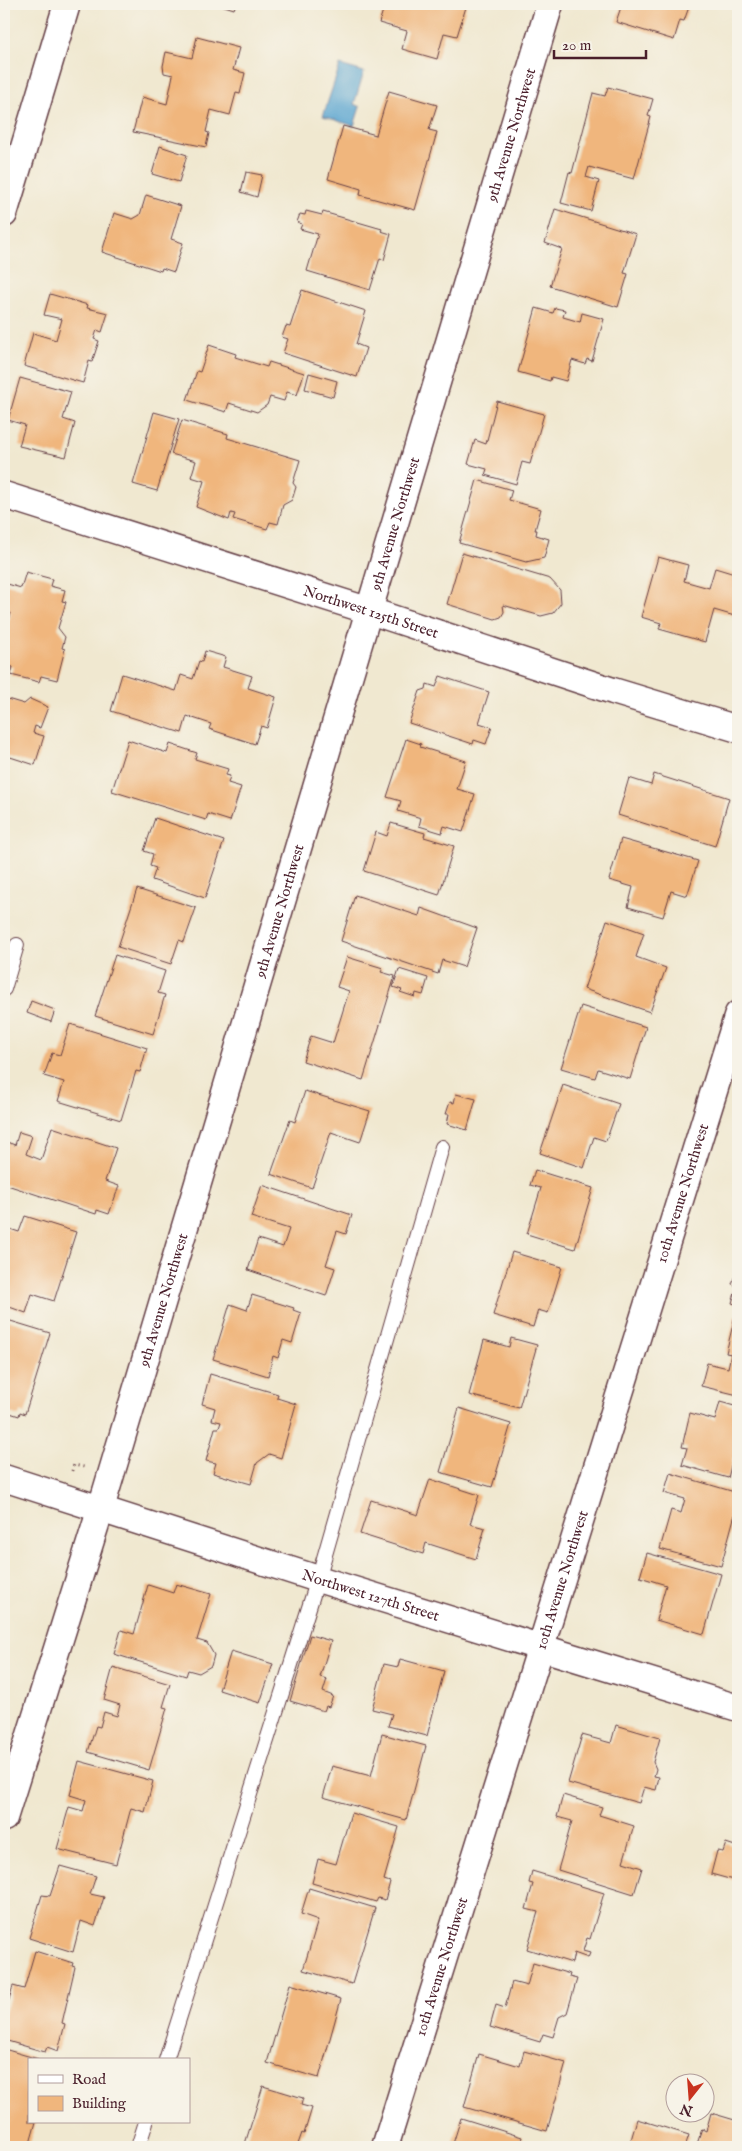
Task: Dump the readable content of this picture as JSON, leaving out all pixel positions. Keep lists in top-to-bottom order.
{
  "streets": {
    "street": [
      "9th Avenue Northwest",
      "Northwest 125th Street",
      "10th Avenue Northwest",
      "Northwest 127th Street"
    ]
  },
  "crossings": [
    ["9th Avenue Northwest", "Northwest 125th Street"],
    ["9th Avenue Northwest", "Northwest 127th Street"],
    ["10th Avenue Northwest", "Northwest 127th Street"]
  ],
  "legend": ["Road", "Building"],
  "scale_bar": "20 m",
  "north": "bottom"
}
